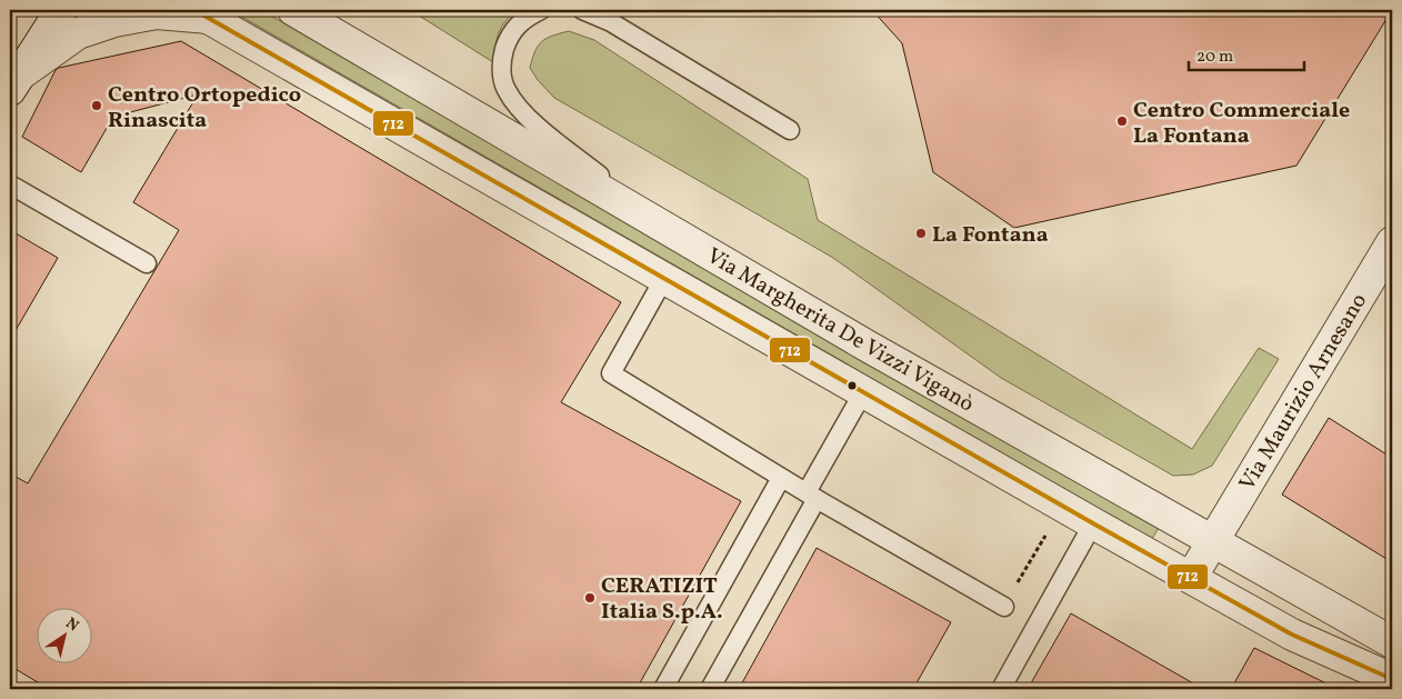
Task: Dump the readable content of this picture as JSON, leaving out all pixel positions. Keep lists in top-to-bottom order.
{
  "streets": {
    "street": ["Via Margherita De Vizzi Viganò", "Via Maurizio Arnesano"]
  },
  "crossings": [
    ["Via Margherita De Vizzi Viganò", "Via Maurizio Arnesano"]
  ],
  "places": [
    "Centro Ortopedico Rinascita",
    "Centro Commerciale La Fontana",
    "La Fontana",
    "CERATIZIT Italia S.p.A."
  ],
  "lines": ["transit line 712"],
  "scale_bar": "20 m",
  "north": "top right"
}
